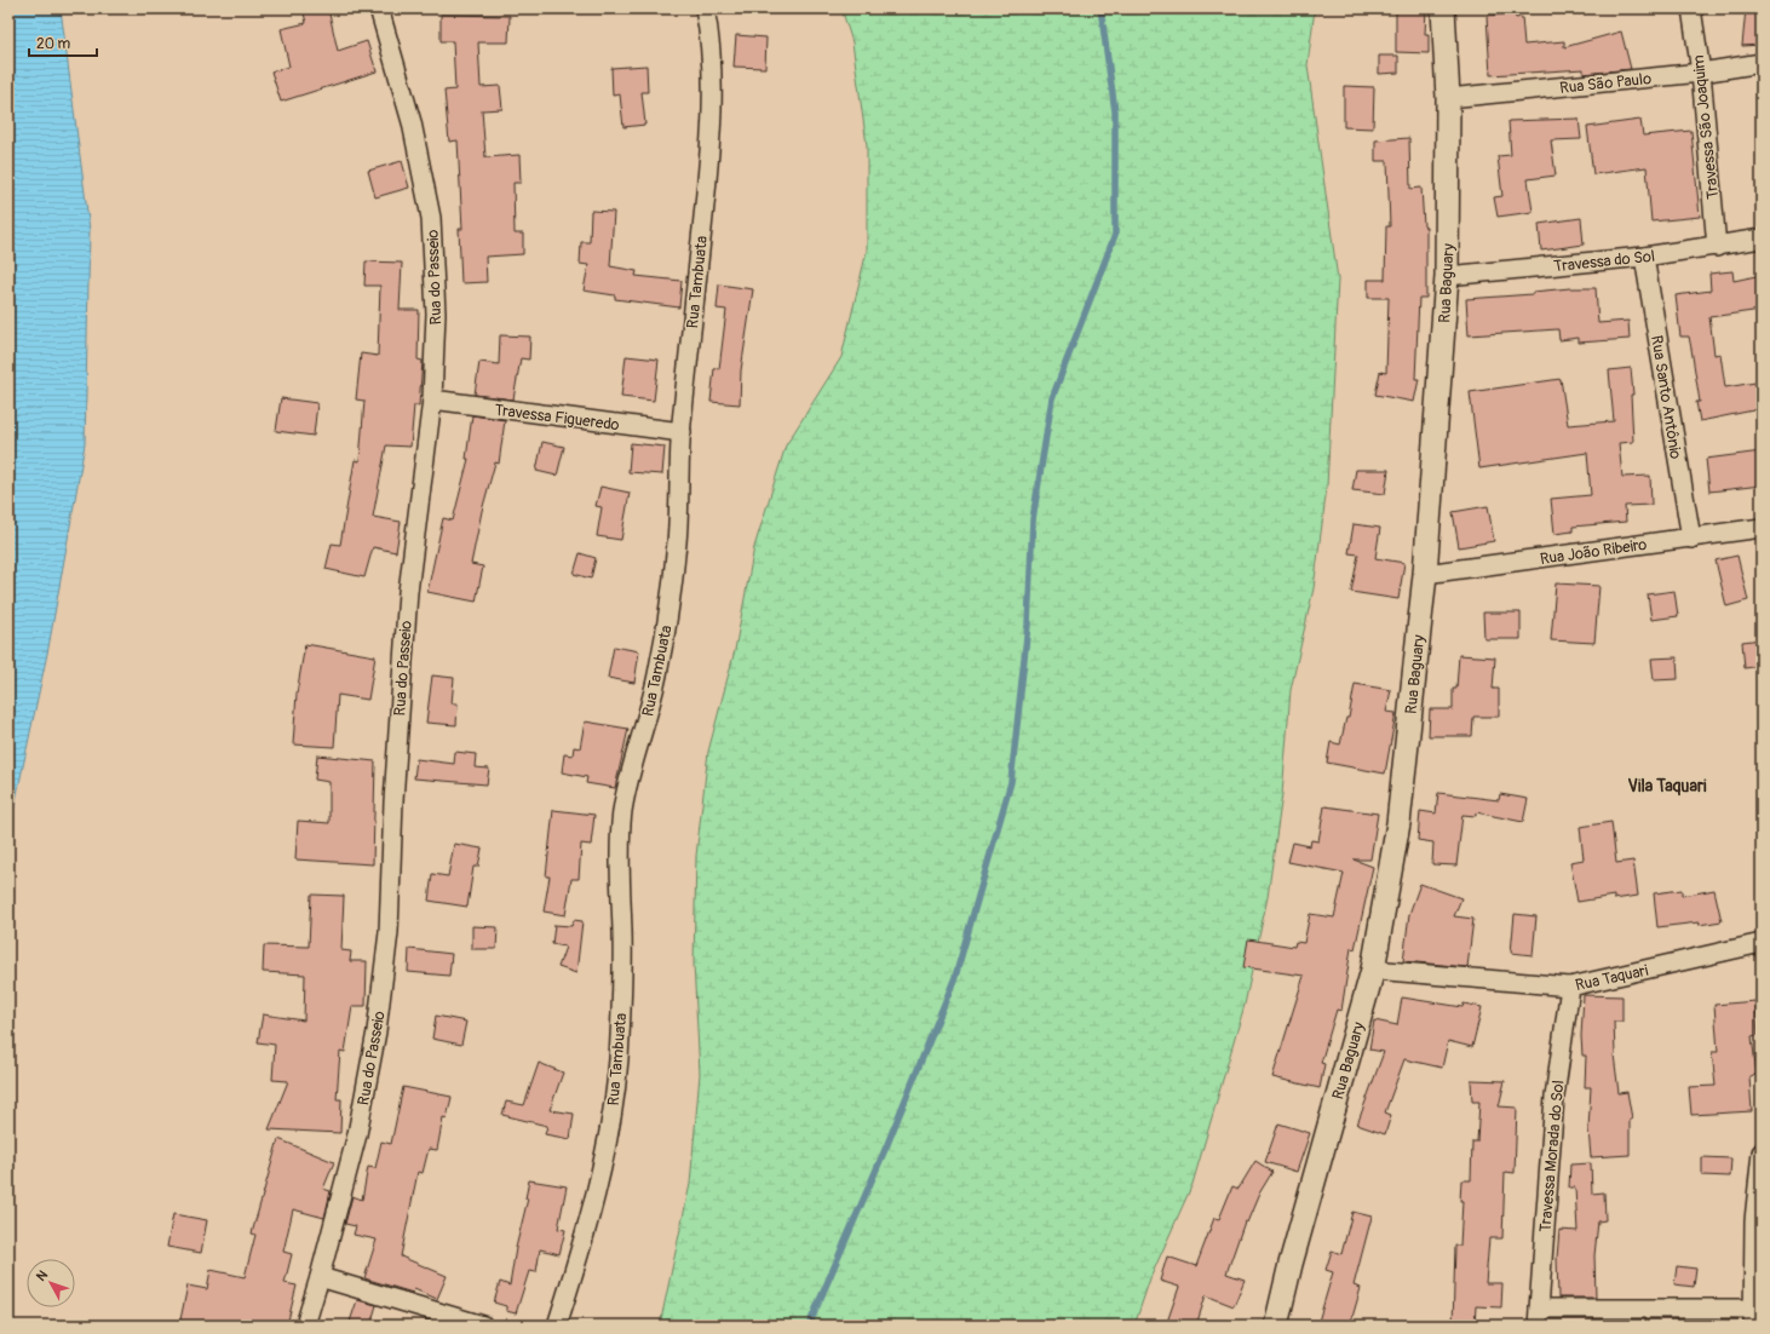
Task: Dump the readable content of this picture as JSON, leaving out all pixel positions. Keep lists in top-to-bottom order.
{
  "streets": {
    "street": [
      "Rua São Paulo",
      "Travessa São Joaquim",
      "Travessa do Sol",
      "Rua do Passeio",
      "Rua Tambuata",
      "Rua Baguary",
      "Rua Santo Antônio",
      "Travessa Figueredo",
      "Rua João Ribeiro",
      "Rua Taquari",
      "Travessa Morada do Sol"
    ]
  },
  "crossings": [
    ["Rua São Paulo", "Travessa São Joaquim"],
    ["Rua São Paulo", "Rua Baguary"],
    ["Travessa São Joaquim", "Travessa do Sol"],
    ["Travessa do Sol", "Rua Baguary"],
    ["Travessa do Sol", "Rua Santo Antônio"],
    ["Rua do Passeio", "Travessa Figueredo"],
    ["Rua Tambuata", "Travessa Figueredo"],
    ["Rua Baguary", "Rua João Ribeiro"],
    ["Rua Baguary", "Rua Taquari"],
    ["Rua Santo Antônio", "Rua João Ribeiro"],
    ["Rua Taquari", "Travessa Morada do Sol"]
  ],
  "districts": ["Vila Taquari"],
  "scale_bar": "20 m",
  "north": "top left"
}
